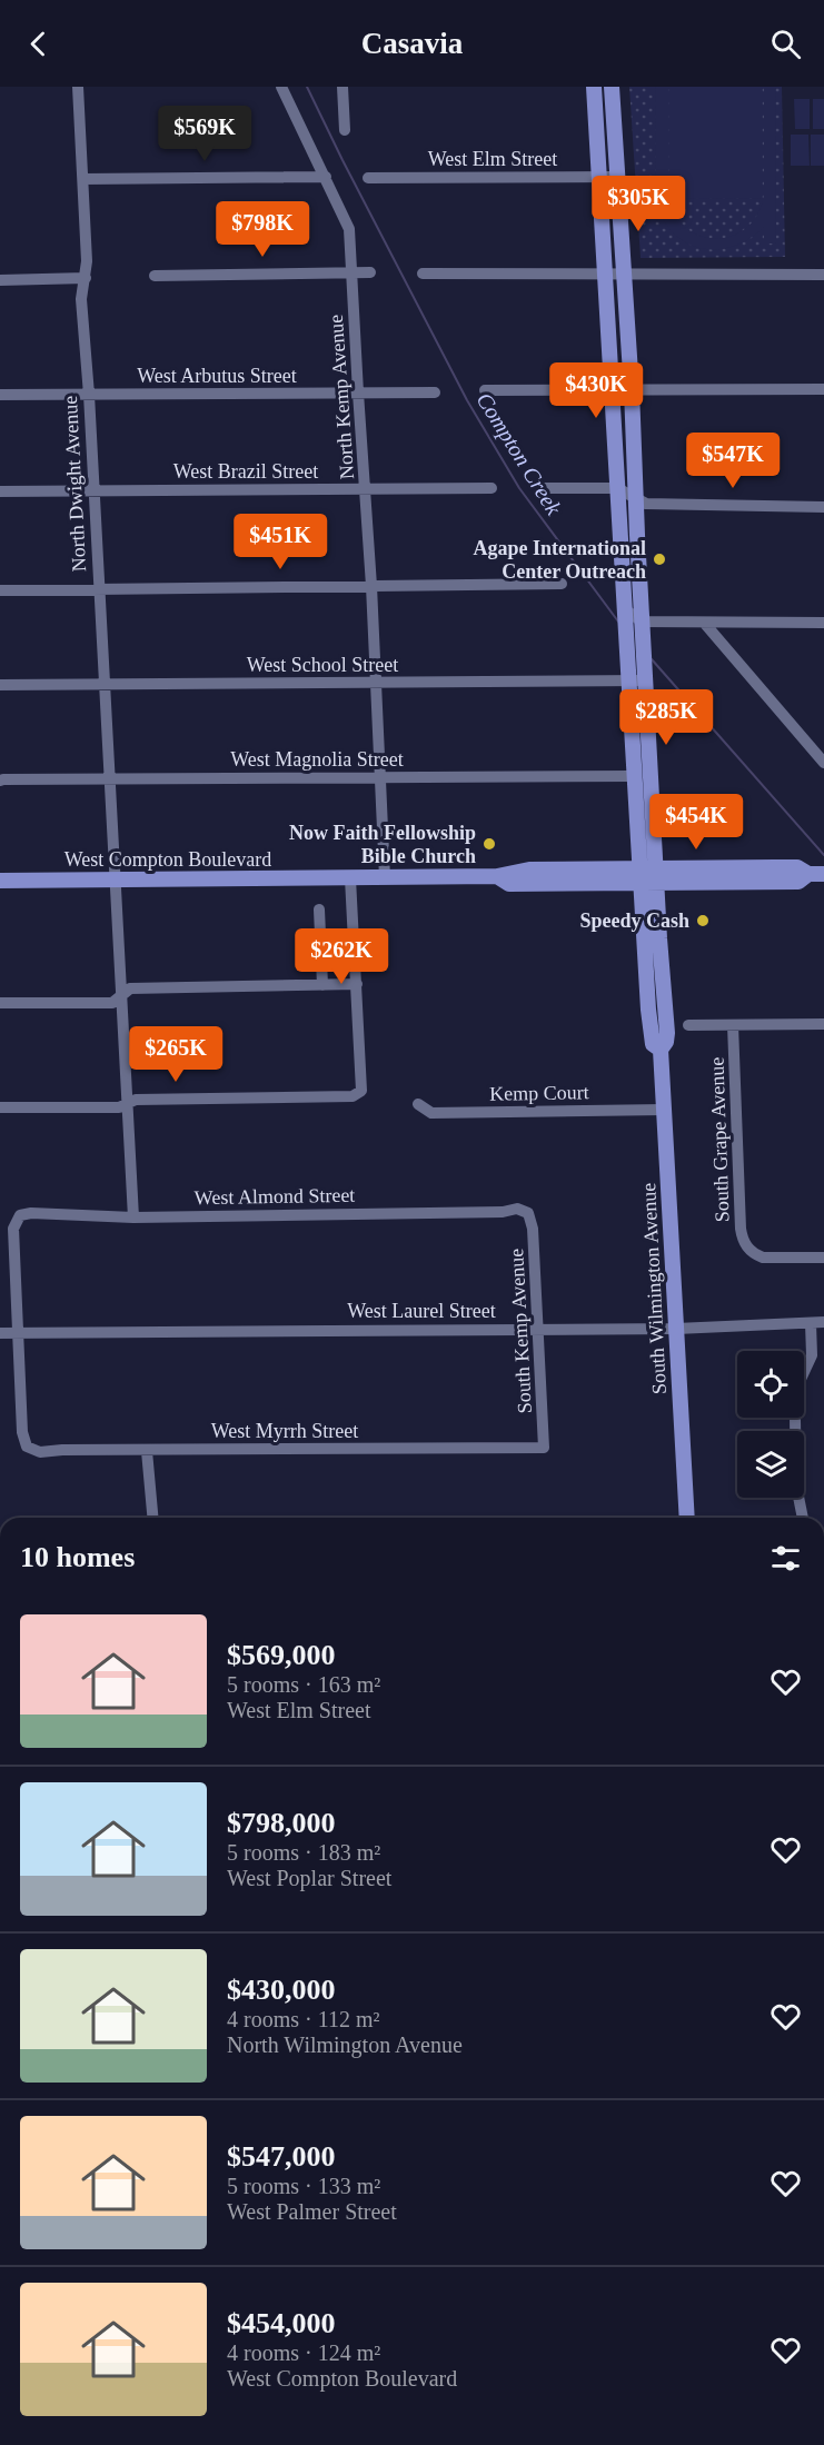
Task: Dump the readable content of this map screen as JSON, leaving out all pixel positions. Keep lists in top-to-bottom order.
{
  "streets": {
    "main road": ["West Compton Boulevard", "South Wilmington Avenue"],
    "street": [
      "West Elm Street",
      "West Arbutus Street",
      "North Kemp Avenue",
      "West Brazil Street",
      "North Dwight Avenue",
      "West School Street",
      "West Magnolia Street",
      "Kemp Court",
      "South Grape Avenue",
      "West Almond Street",
      "West Laurel Street",
      "South Kemp Avenue",
      "West Myrrh Street"
    ]
  },
  "crossings": [
    ["West Arbutus Street", "North Kemp Avenue"],
    ["West Arbutus Street", "North Dwight Avenue"],
    ["North Kemp Avenue", "West Brazil Street"],
    ["North Kemp Avenue", "West School Street"],
    ["North Kemp Avenue", "West Magnolia Street"],
    ["North Kemp Avenue", "West Compton Boulevard"],
    ["West Brazil Street", "North Dwight Avenue"],
    ["North Dwight Avenue", "West School Street"],
    ["North Dwight Avenue", "West Magnolia Street"],
    ["North Dwight Avenue", "West Compton Boulevard"],
    ["North Dwight Avenue", "West Almond Street"],
    ["West School Street", "South Wilmington Avenue"],
    ["West Compton Boulevard", "South Wilmington Avenue"],
    ["Kemp Court", "South Wilmington Avenue"],
    ["West Almond Street", "West Laurel Street"],
    ["West Almond Street", "South Kemp Avenue"],
    ["West Almond Street", "West Myrrh Street"],
    ["South Wilmington Avenue", "West Laurel Street"],
    ["West Laurel Street", "South Kemp Avenue"],
    ["West Laurel Street", "West Myrrh Street"],
    ["South Kemp Avenue", "West Myrrh Street"]
  ],
  "water": ["Compton Creek"],
  "places": ["Agape International Center Outreach", "Now Faith Fellowship Bible Church", "Speedy Cash"],
  "page": {
    "header": "Casavia",
    "price": [
      "$569K",
      "$305K",
      "$798K",
      "$430K",
      "$547K",
      "$451K",
      "$285K",
      "$454K",
      "$262K",
      "$265K"
    ],
    "heading": "10 homes",
    "list": [
      {
        "name": "$569,000",
        "note": "5 rooms · 163 m² · West Elm Street"
      },
      {
        "name": "$798,000",
        "note": "5 rooms · 183 m² · West Poplar Street"
      },
      {
        "name": "$430,000",
        "note": "4 rooms · 112 m² · North Wilmington Avenue"
      },
      {
        "name": "$547,000",
        "note": "5 rooms · 133 m² · West Palmer Street"
      },
      {
        "name": "$454,000",
        "note": "4 rooms · 124 m² · West Compton Boulevard"
      }
    ]
  }
}
